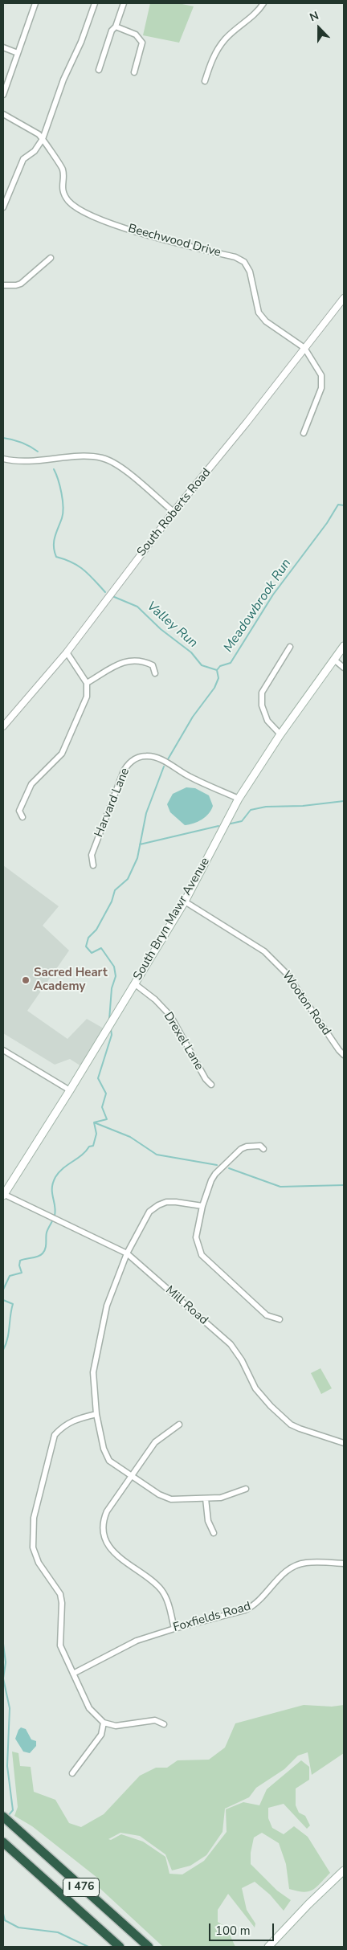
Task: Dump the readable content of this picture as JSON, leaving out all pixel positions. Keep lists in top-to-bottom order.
{
  "streets": {
    "highway": ["I 476"],
    "main road": ["South Bryn Mawr Avenue"],
    "street": [
      "Beechwood Drive",
      "South Roberts Road",
      "Harvard Lane",
      "Wooton Road",
      "Drexel Lane",
      "Mill Road",
      "Foxfields Road"
    ]
  },
  "crossings": [
    ["Beechwood Drive", "South Roberts Road"],
    ["Harvard Lane", "South Bryn Mawr Avenue"],
    ["South Bryn Mawr Avenue", "Wooton Road"],
    ["South Bryn Mawr Avenue", "Drexel Lane"],
    ["South Bryn Mawr Avenue", "Mill Road"]
  ],
  "water": ["Meadowbrook Run", "Valley Run"],
  "places": ["Sacred Heart Academy"],
  "scale_bar": "100 m",
  "north": "top"
}
